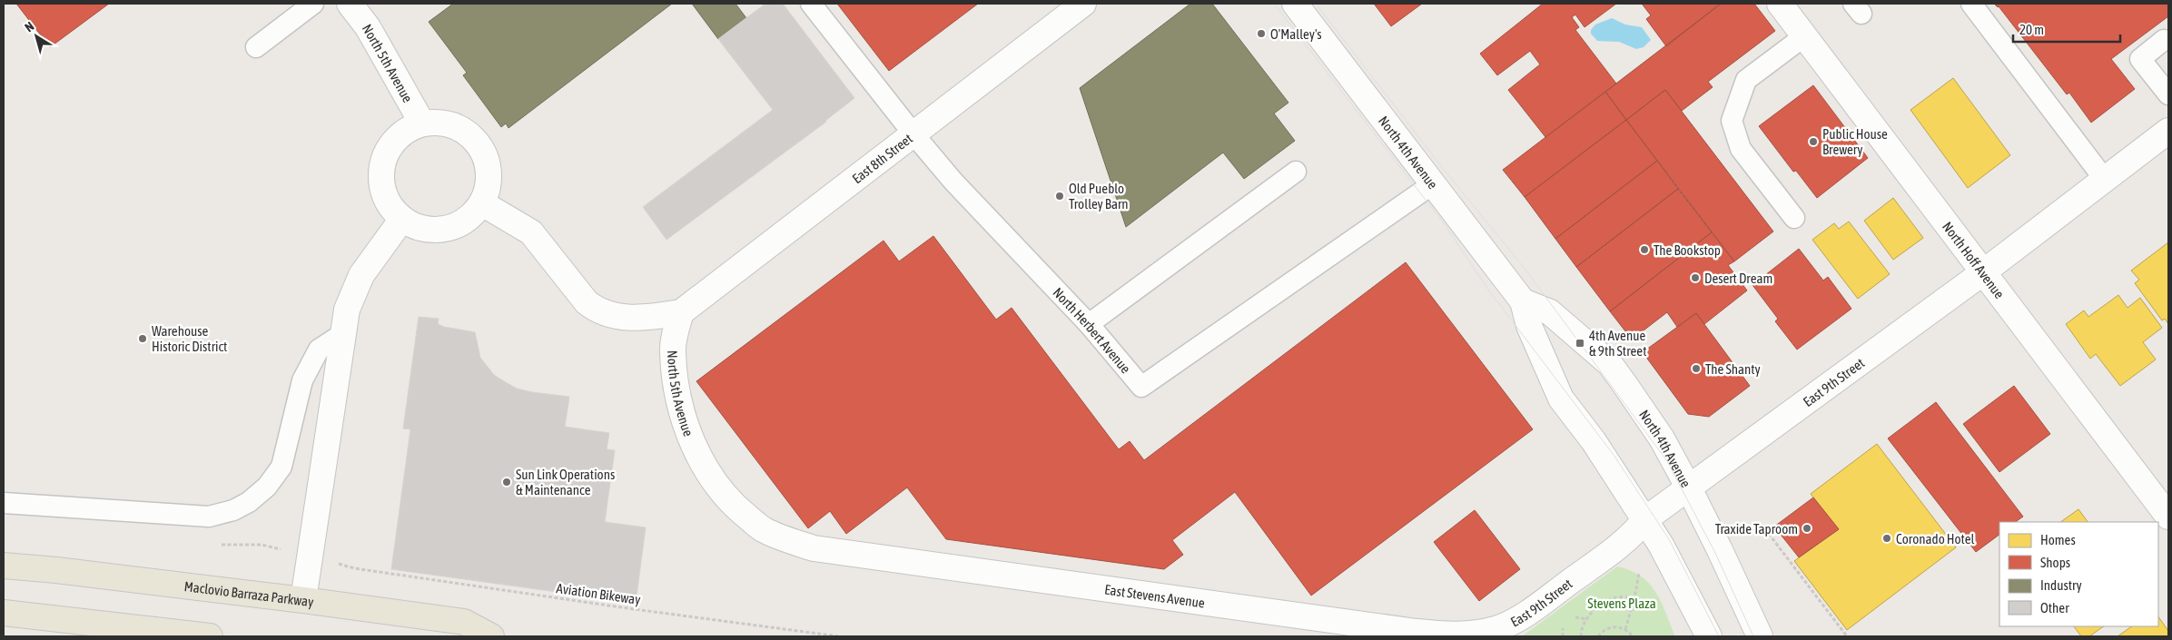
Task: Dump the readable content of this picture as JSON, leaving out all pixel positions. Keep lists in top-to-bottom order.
{
  "streets": {
    "main road": ["Maclovio Barraza Parkway"],
    "street": [
      "North 5th Avenue",
      "North 4th Avenue",
      "East 8th Street",
      "North Hoff Avenue",
      "East 9th Street",
      "East Stevens Avenue"
    ],
    "lane": ["North Herbert Avenue"],
    "path": ["Aviation Bikeway"]
  },
  "crossings": [
    ["North 5th Avenue", "East 8th Street"],
    ["North 5th Avenue", "East Stevens Avenue"],
    ["North 4th Avenue", "North Herbert Avenue"],
    ["North 4th Avenue", "East 9th Street"],
    ["East 8th Street", "North Herbert Avenue"],
    ["North Hoff Avenue", "East 9th Street"],
    ["East 9th Street", "East Stevens Avenue"]
  ],
  "parks": ["Stevens Plaza"],
  "places": {
    "other": [
      "O'Malley's",
      "Public House Brewery",
      "Old Pueblo Trolley Barn",
      "The Bookstop",
      "Desert Dream",
      "Warehouse Historic District",
      "The Shanty",
      "Sun Link Operations & Maintenance",
      "Traxide Taproom",
      "Coronado Hotel"
    ],
    "transit": ["4th Avenue & 9th Street"]
  },
  "legend": [
    "Homes",
    "Shops",
    "Industry",
    "Other"
  ],
  "scale_bar": "20 m",
  "north": "top left"
}
